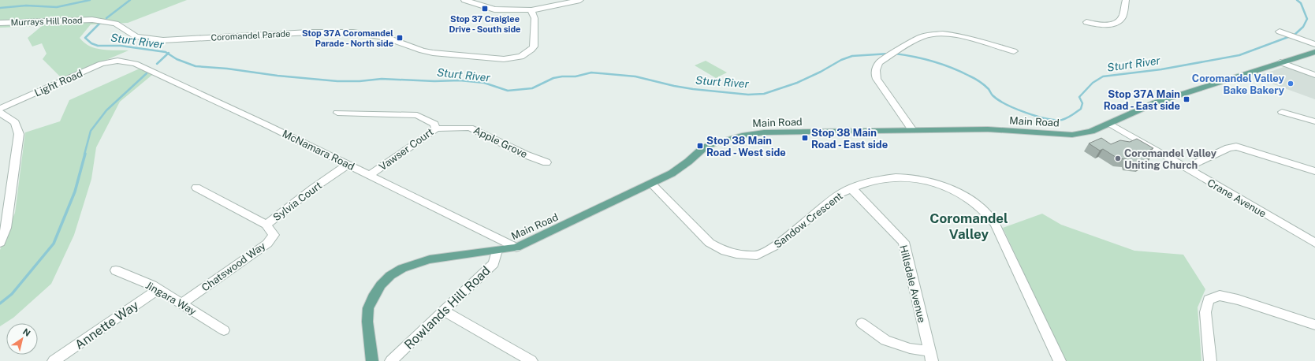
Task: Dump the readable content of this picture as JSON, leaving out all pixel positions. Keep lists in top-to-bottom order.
{
  "streets": {
    "main road": ["Main Road"],
    "street": [
      "Murrays Hill Road",
      "Coromandel Parade",
      "Light Road",
      "Apple Grove",
      "Vawser Court",
      "McNamara Road",
      "Crane Avenue",
      "Sylvia Court",
      "Sandow Crescent",
      "Chatswood Way",
      "Hillsdale Avenue",
      "Jingara Way",
      "Rowlands Hill Road",
      "Annette Way"
    ]
  },
  "crossings": [
    ["Murrays Hill Road", "Coromandel Parade"],
    ["Light Road", "McNamara Road"],
    ["Main Road", "McNamara Road"],
    ["Main Road", "Crane Avenue"],
    ["Main Road", "Sandow Crescent"],
    ["Main Road", "Rowlands Hill Road"],
    ["Apple Grove", "Vawser Court"],
    ["Vawser Court", "McNamara Road"],
    ["McNamara Road", "Sylvia Court"],
    ["Sylvia Court", "Chatswood Way"],
    ["Sandow Crescent", "Hillsdale Avenue"],
    ["Chatswood Way", "Jingara Way"],
    ["Jingara Way", "Annette Way"]
  ],
  "districts": ["Coromandel Valley"],
  "water": ["Sturt River"],
  "places": {
    "transit": [
      "Stop 37 Craiglee Drive - South side",
      "Stop 37A Coromandel Parade - North side",
      "Stop 37A Main Road - East side",
      "Stop 38 Main Road - East side",
      "Stop 38 Main Road - West side"
    ],
    "other": ["Coromandel Valley Bake Bakery", "Coromandel Valley Uniting Church"]
  },
  "north": "top right"
}
